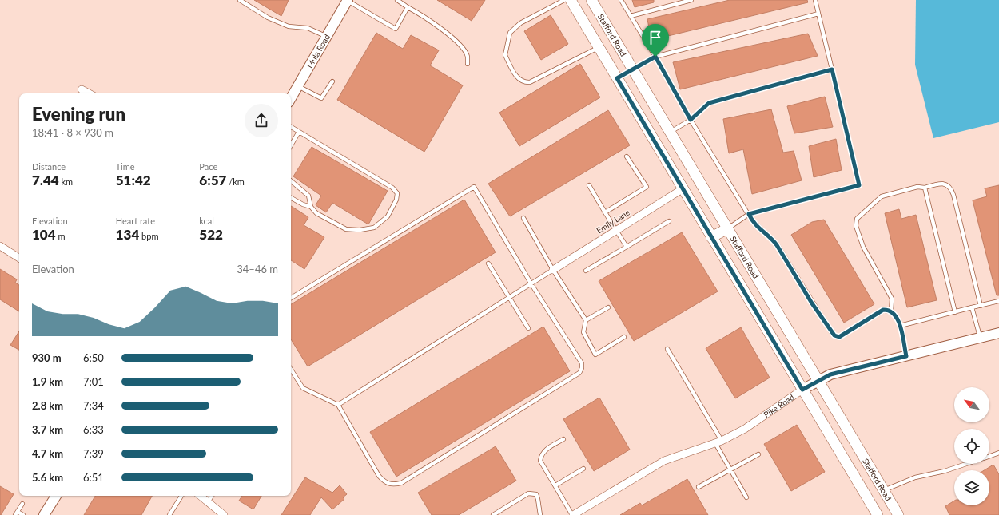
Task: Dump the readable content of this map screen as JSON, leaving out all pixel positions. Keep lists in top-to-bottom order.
{
  "streets": {
    "main road": ["Stafford Road"],
    "street": ["Mula Road", "Emily Lane", "Pike Road"]
  },
  "crossings": [
    ["Stafford Road", "Pike Road"]
  ],
  "north": "top left",
  "page": {
    "heading": ["Evening run", "18:41 · 8 × 930 m"],
    "stats": [
      ["Distance", "7.44 km"],
      ["Time", "51:42"],
      ["Pace", "6:57 /km"],
      ["Elevation", "104 m"],
      ["Heart rate", "134 bpm"],
      ["kcal", "522"]
    ],
    "chart": ["Elevation", "34–46 m"],
    "list": [
      {
        "name": "930 m",
        "note": "6:50"
      },
      {
        "name": "1.9 km",
        "note": "7:01"
      },
      {
        "name": "2.8 km",
        "note": "7:34"
      },
      {
        "name": "3.7 km",
        "note": "6:33"
      },
      {
        "name": "4.7 km",
        "note": "7:39"
      },
      {
        "name": "5.6 km",
        "note": "6:51"
      }
    ]
  }
}
